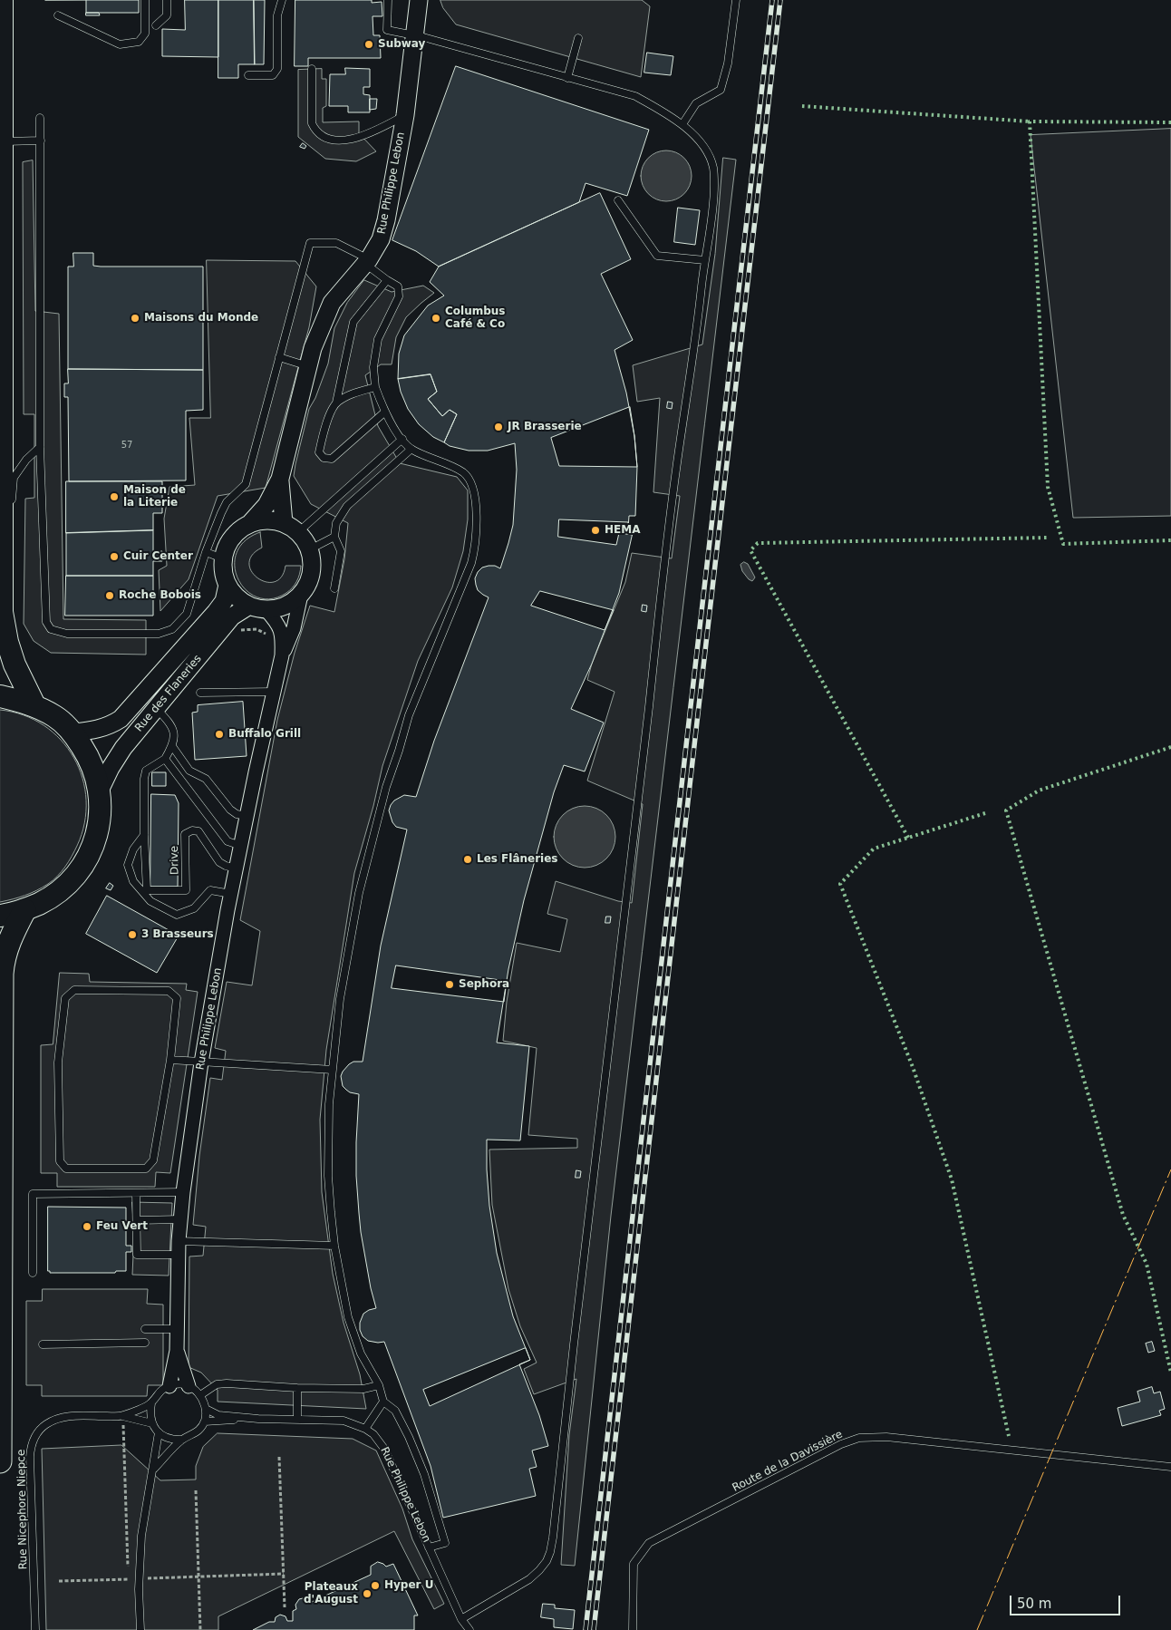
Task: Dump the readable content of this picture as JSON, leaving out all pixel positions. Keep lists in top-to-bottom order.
{
  "streets": {
    "street": ["Rue Philippe Lebon", "Rue des Flaneries"],
    "lane": ["Drive", "Route de la Davissière", "Rue Nicephore Niepce"]
  },
  "crossings": [
    ["Rue Philippe Lebon", "Rue des Flaneries"],
    ["Rue Philippe Lebon", "Drive"],
    ["Rue Philippe Lebon", "Rue Nicephore Niepce"]
  ],
  "places": [
    "Subway",
    "Maisons du Monde",
    "Columbus Café & Co",
    "JR Brasserie",
    "Maison de la Literie",
    "HEMA",
    "Cuir Center",
    "Roche Bobois",
    "Buffalo Grill",
    "Les Flâneries",
    "3 Brasseurs",
    "Sephora",
    "Feu Vert",
    "Hyper U",
    "Plateaux d'August"
  ],
  "house_numbers": ["57"],
  "scale_bar": "50 m"
}
